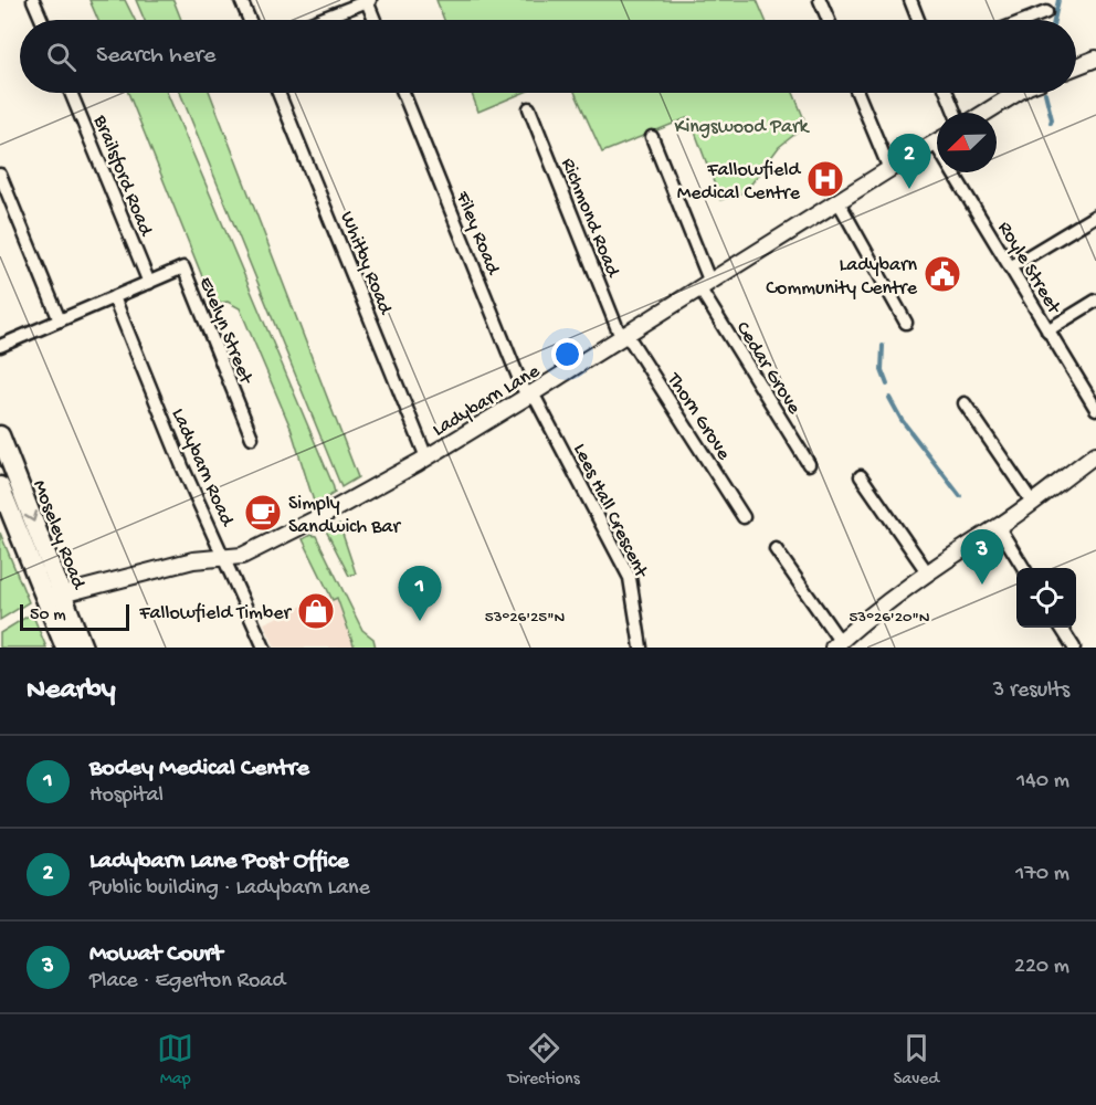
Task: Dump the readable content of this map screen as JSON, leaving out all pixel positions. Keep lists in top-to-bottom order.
{
  "streets": {
    "main road": ["Moseley Road"],
    "street": [
      "Brailsford Road",
      "Richmond Road",
      "Filey Road",
      "Whitby Road",
      "Royle Street",
      "Evelyn Street",
      "Cedar Grove",
      "Ladybarn Lane",
      "Thorn Grove",
      "Ladybarn Road",
      "Lees Hall Crescent"
    ]
  },
  "crossings": [
    ["Brailsford Road", "Evelyn Street"],
    ["Richmond Road", "Ladybarn Lane"],
    ["Richmond Road", "Thorn Grove"],
    ["Filey Road", "Ladybarn Lane"],
    ["Filey Road", "Lees Hall Crescent"],
    ["Whitby Road", "Ladybarn Lane"],
    ["Cedar Grove", "Ladybarn Lane"],
    ["Ladybarn Lane", "Thorn Grove"],
    ["Ladybarn Lane", "Ladybarn Road"],
    ["Ladybarn Lane", "Lees Hall Crescent"],
    ["Ladybarn Lane", "Moseley Road"]
  ],
  "parks": ["Kingswood Park"],
  "places": {
    "hospital": ["Fallowfield Medical Centre"],
    "public building": ["Ladybarn Community Centre"],
    "cafe": ["Simply Sandwich Bar"],
    "shop": ["Fallowfield Timber"]
  },
  "scale_bar": "50 m",
  "north": "bottom left",
  "page": {
    "search": "Search here",
    "pins": ["2", "3", "1"],
    "scale": "50 m",
    "heading": ["Nearby", "3 results"],
    "list": [
      {
        "mark": "1",
        "name": "Bodey Medical Centre",
        "note": "Hospital",
        "value": "140 m"
      },
      {
        "mark": "2",
        "name": "Ladybarn Lane Post Office",
        "note": "Public building · Ladybarn Lane",
        "value": "170 m"
      },
      {
        "mark": "3",
        "name": "Mowat Court",
        "note": "Place · Egerton Road",
        "value": "220 m"
      }
    ],
    "nav": ["Map", "Directions", "Saved"]
  },
  "coordinates": ["53°26'25\"N", "53°26'20\"N"]
}
